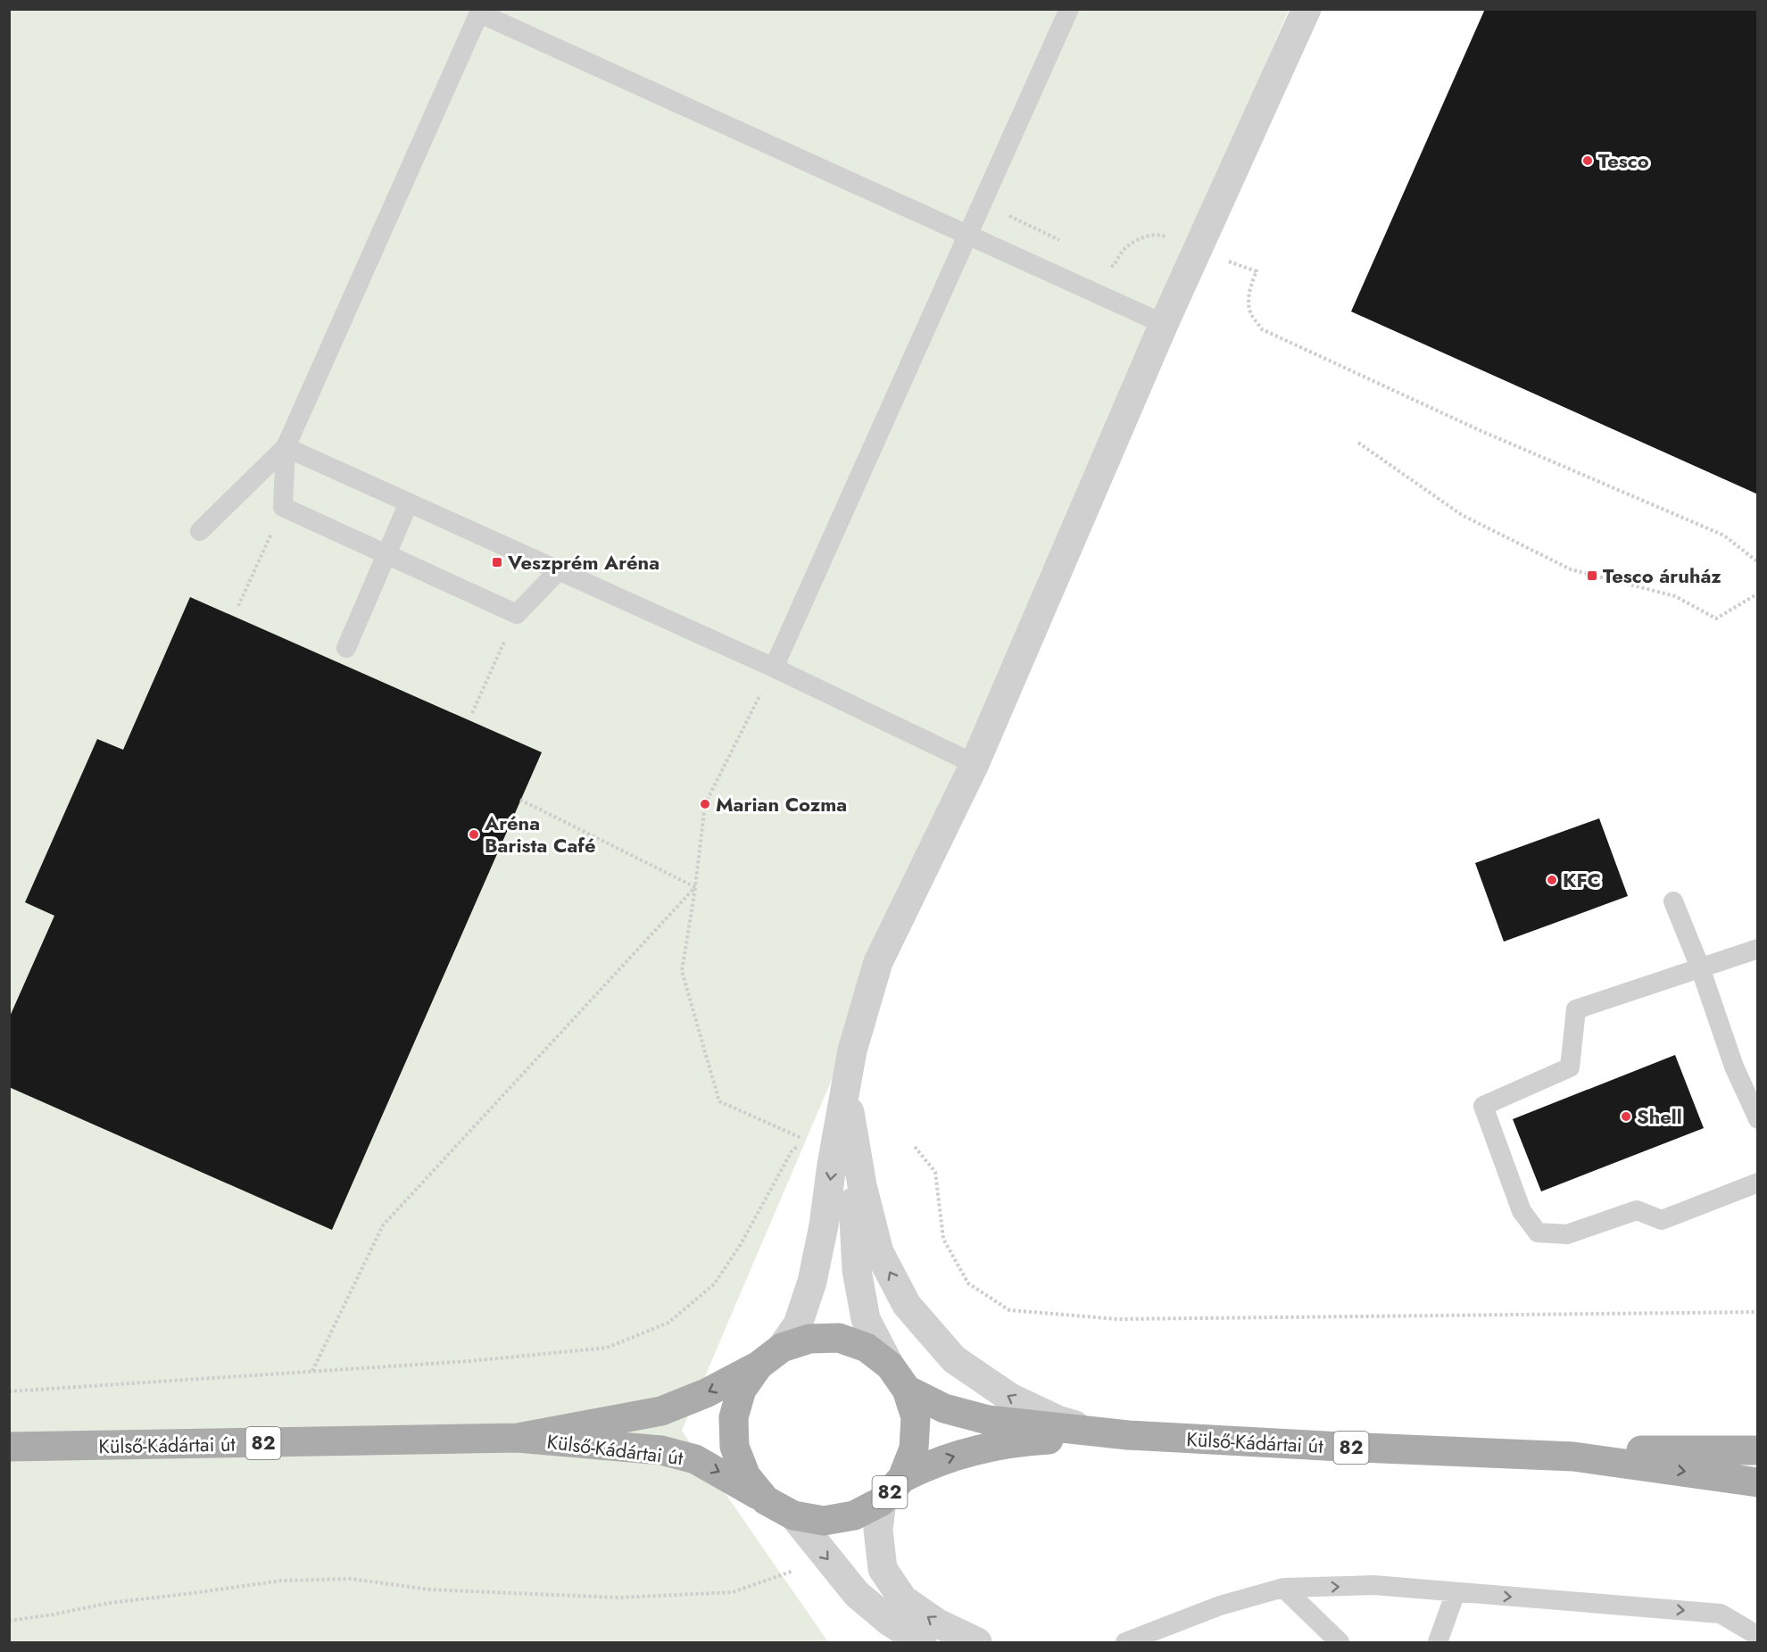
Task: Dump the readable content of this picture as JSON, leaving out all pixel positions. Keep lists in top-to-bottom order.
{
  "streets": {
    "main road": ["Külső-Kádártai út", "82"]
  },
  "crossings": [
    ["Külső-Kádártai út", "82"]
  ],
  "places": {
    "other": [
      "Tesco",
      "Marian Cozma",
      "Aréna Barista Café",
      "KFC",
      "Shell"
    ],
    "transit": ["Veszprém Aréna", "Tesco áruház"]
  }
}
